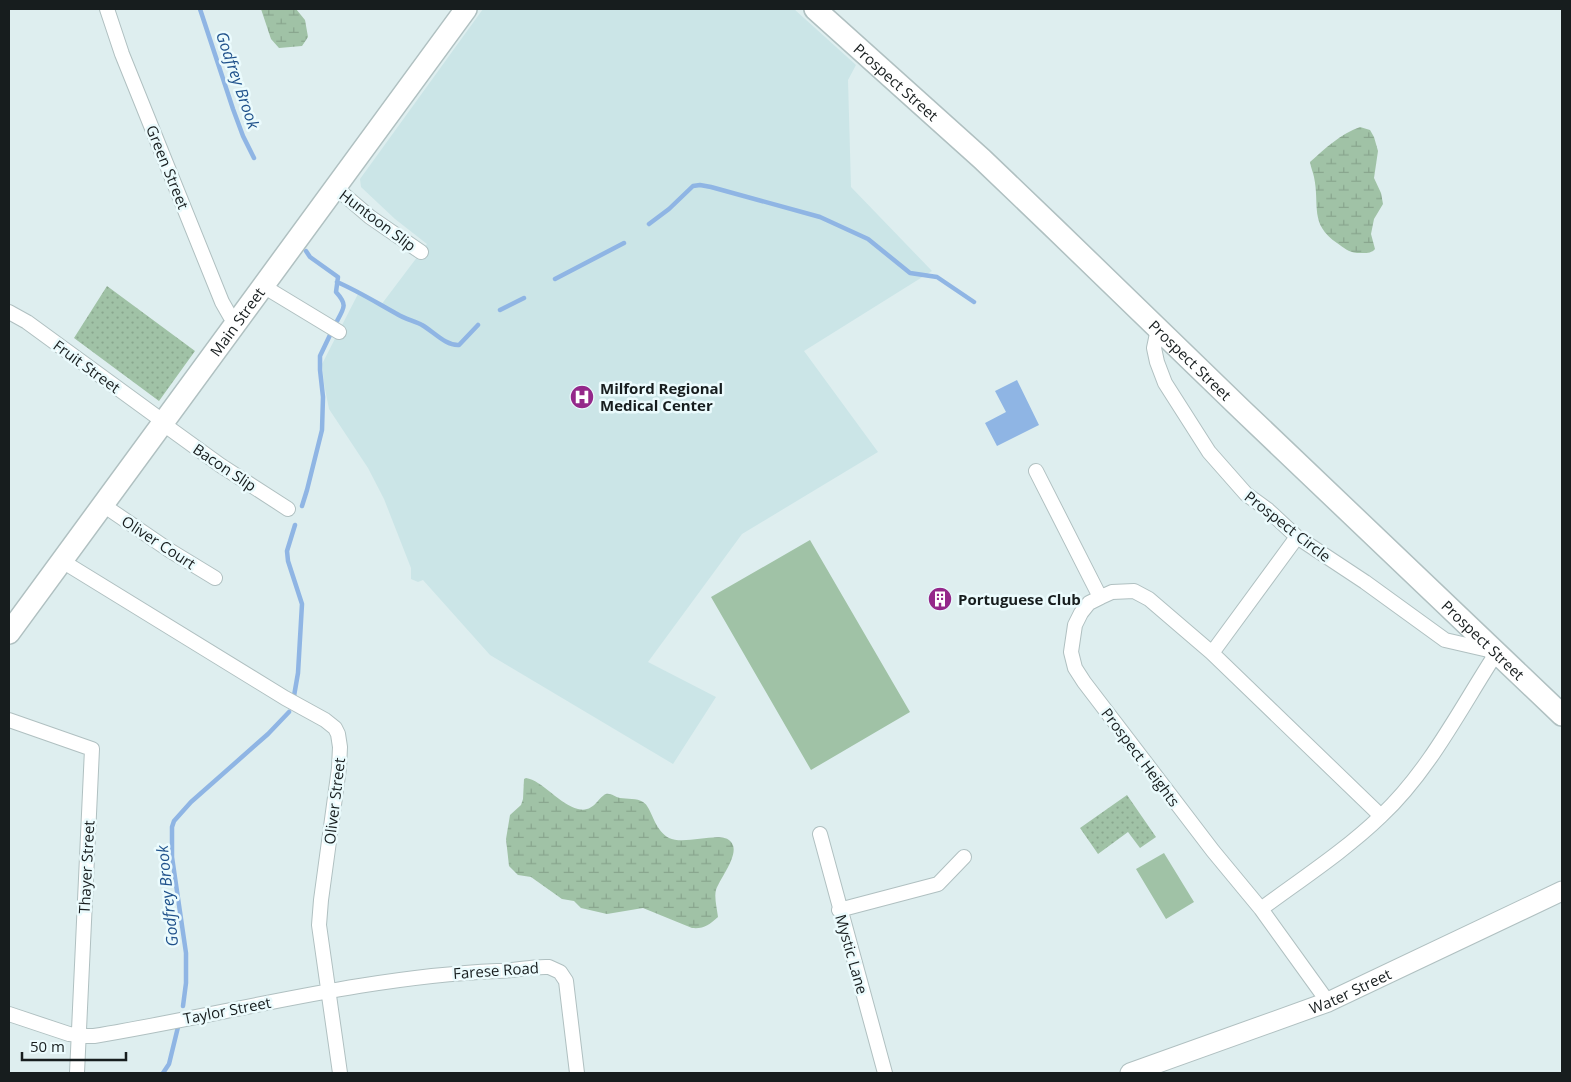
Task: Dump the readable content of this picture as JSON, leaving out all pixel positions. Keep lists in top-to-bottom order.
{
  "streets": {
    "main road": ["Prospect Street", "Main Street"],
    "street": [
      "Green Street",
      "Huntoon Slip",
      "Fruit Street",
      "Bacon Slip",
      "Prospect Circle",
      "Oliver Court",
      "Prospect Heights",
      "Oliver Street",
      "Thayer Street",
      "Mystic Lane",
      "Farese Road",
      "Water Street",
      "Taylor Street"
    ]
  },
  "crossings": [
    ["Prospect Street", "Prospect Circle"],
    ["Green Street", "Main Street"],
    ["Huntoon Slip", "Main Street"],
    ["Main Street", "Fruit Street"],
    ["Main Street", "Bacon Slip"],
    ["Main Street", "Oliver Court"],
    ["Main Street", "Oliver Street"],
    ["Fruit Street", "Bacon Slip"],
    ["Prospect Heights", "Water Street"],
    ["Oliver Street", "Farese Road"],
    ["Oliver Street", "Taylor Street"],
    ["Thayer Street", "Taylor Street"],
    ["Farese Road", "Taylor Street"]
  ],
  "water": ["Godfrey Brook"],
  "places": {
    "hospital": ["Milford Regional Medical Center"],
    "building": ["Portuguese Club"]
  },
  "scale_bar": "50 m"
}
